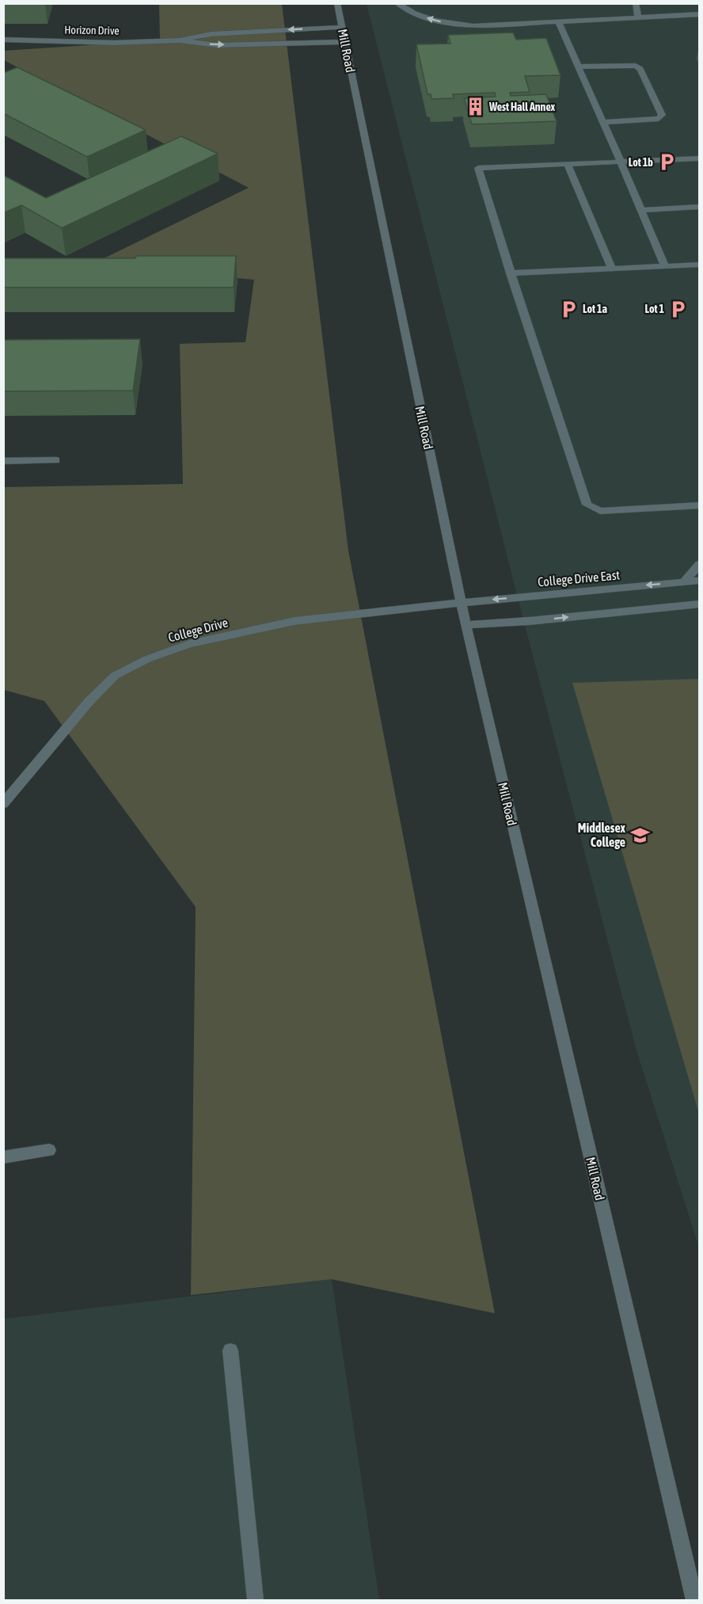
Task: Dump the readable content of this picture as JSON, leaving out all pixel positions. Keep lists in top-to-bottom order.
{
  "streets": {
    "street": [
      "Horizon Drive",
      "Mill Road",
      "College Drive East",
      "College Drive"
    ]
  },
  "crossings": [
    ["Horizon Drive", "Mill Road"],
    ["Mill Road", "College Drive East"],
    ["Mill Road", "College Drive"],
    ["College Drive East", "College Drive"]
  ],
  "places": {
    "building": ["West Hall Annex"],
    "parking": ["Lot 1b", "Lot 1a", "Lot 1"],
    "school or university": ["Middlesex College"]
  }
}
